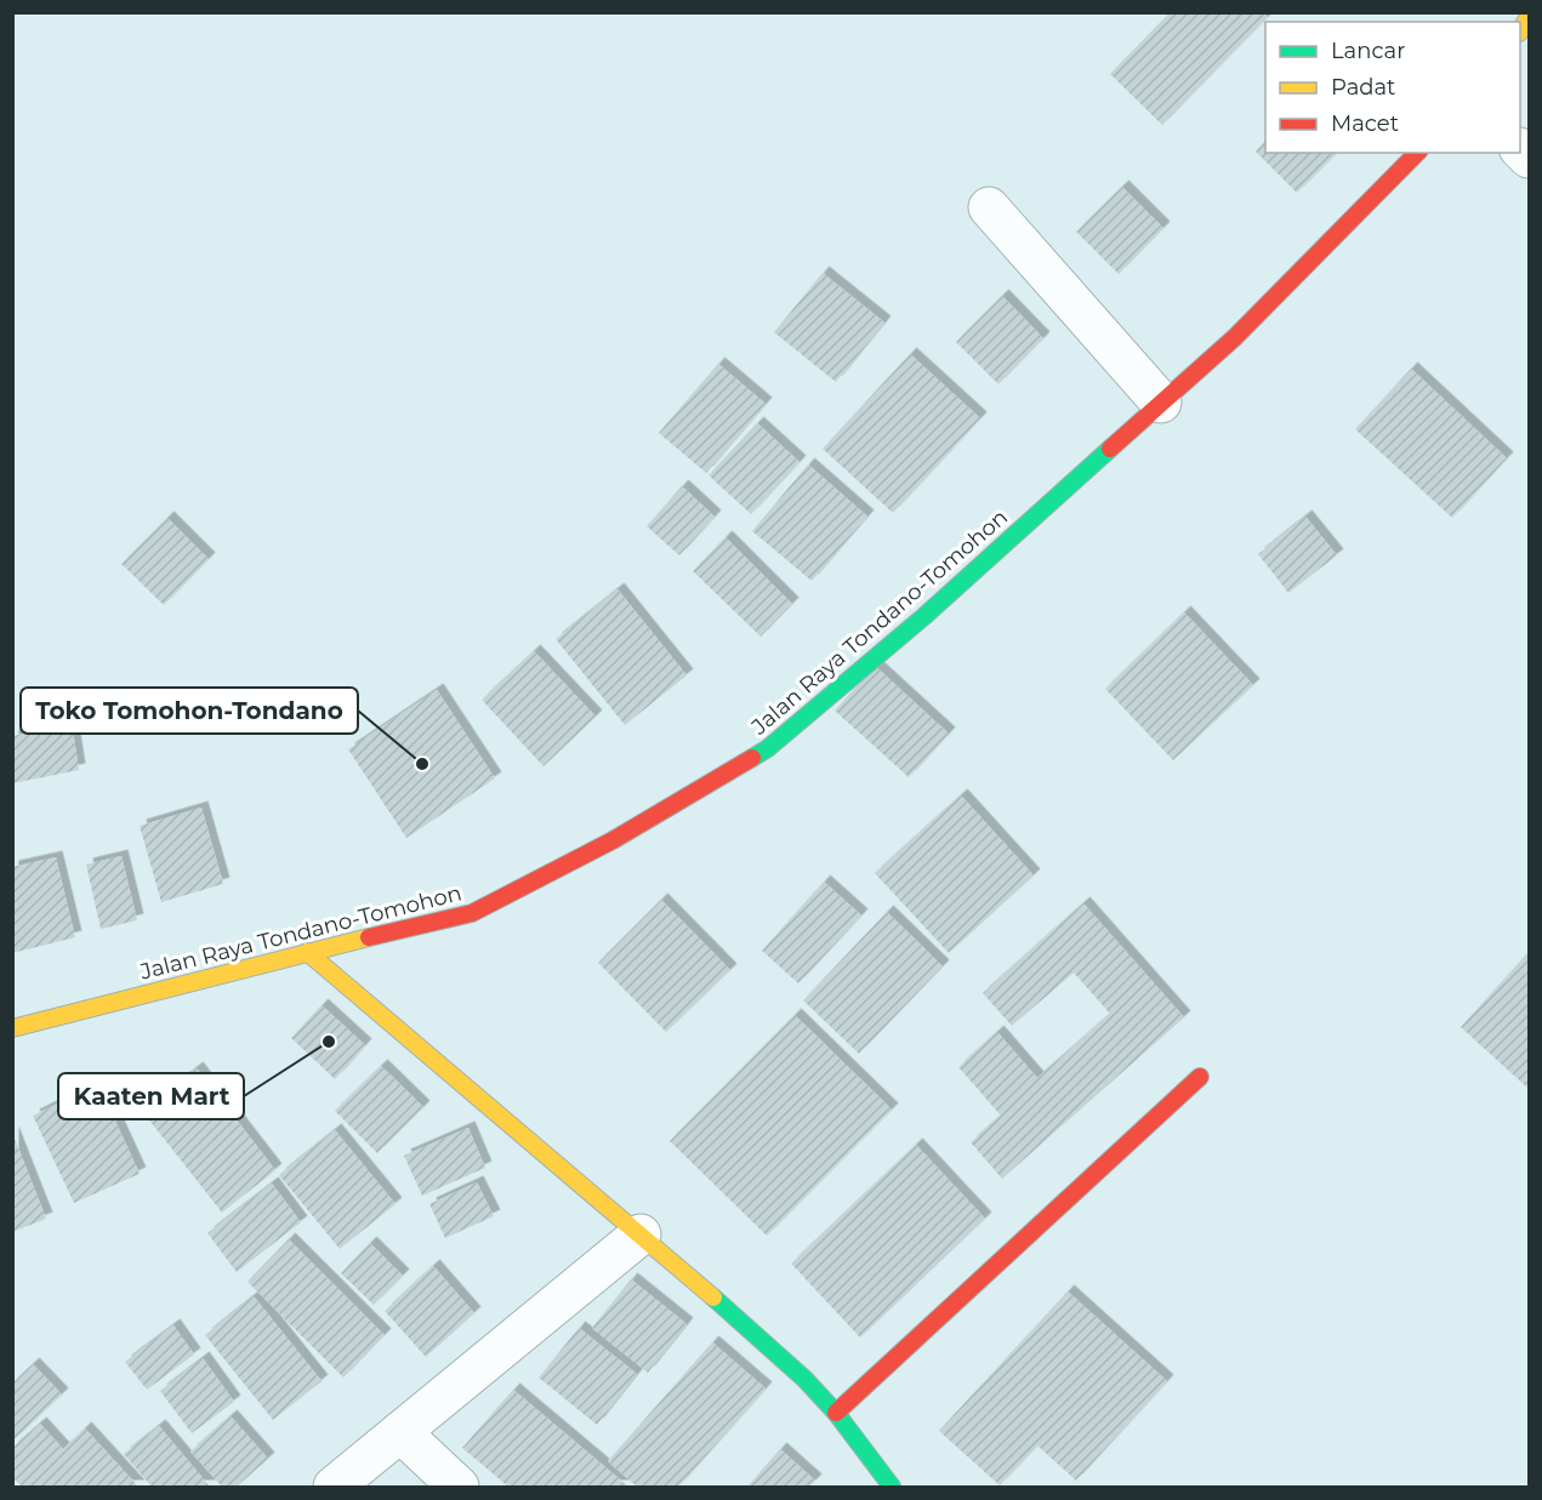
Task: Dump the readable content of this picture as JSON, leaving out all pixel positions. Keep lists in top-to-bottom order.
{
  "streets": {
    "main road": ["Jalan Raya Tondano-Tomohon"]
  },
  "places": ["Toko Tomohon-Tondano", "Kaaten Mart"],
  "legend": ["Lancar", "Padat", "Macet"]
}
